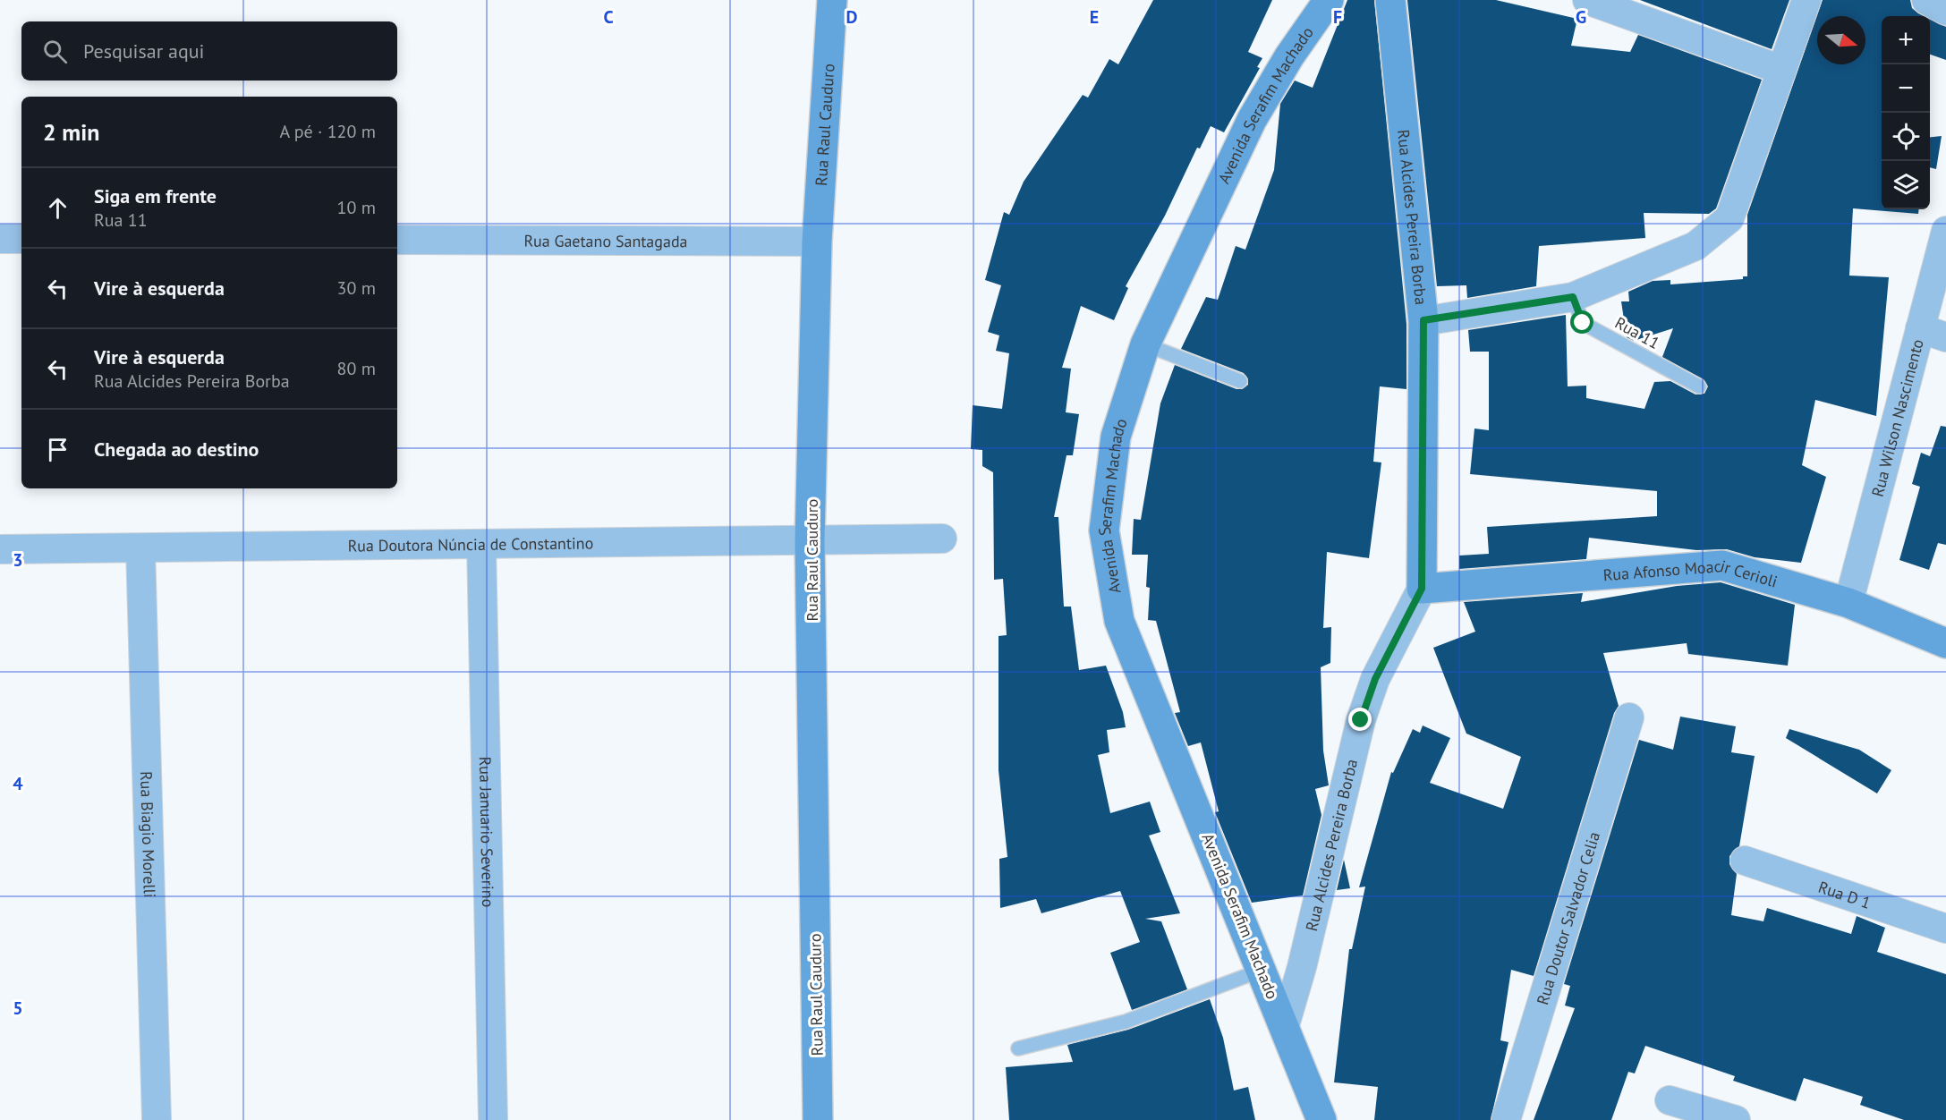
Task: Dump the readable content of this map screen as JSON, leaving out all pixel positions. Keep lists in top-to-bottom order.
{
  "streets": {
    "street": [
      "Avenida Serafim Machado",
      "Rua Raul Cauduro",
      "Rua Alcides Pereira Borba",
      "Rua Gaetano Santagada",
      "Rua Wilson Nascimento",
      "Rua Doutora Núncia de Constantino",
      "Rua Afonso Moacir Cerioli",
      "Rua Januario Severino",
      "Rua Biagio Morelli",
      "Rua D 1",
      "Rua Doutor Salvador Celia"
    ],
    "lane": ["Rua 11"]
  },
  "crossings": [
    ["Avenida Serafim Machado", "Rua Alcides Pereira Borba"],
    ["Rua Raul Cauduro", "Rua Gaetano Santagada"],
    ["Rua Raul Cauduro", "Rua Doutora Núncia de Constantino"],
    ["Rua Alcides Pereira Borba", "Rua Afonso Moacir Cerioli"],
    ["Rua Wilson Nascimento", "Rua Afonso Moacir Cerioli"],
    ["Rua Doutora Núncia de Constantino", "Rua Januario Severino"],
    ["Rua Doutora Núncia de Constantino", "Rua Biagio Morelli"]
  ],
  "north": "right",
  "page": {
    "map_buttons": ["+", "−"],
    "search": "Pesquisar aqui",
    "heading": ["2 min", "A pé · 120 m"],
    "list": [
      ["Siga em frente", "Rua 11", "10 m"],
      ["Vire à esquerda", "30 m"],
      ["Vire à esquerda", "Rua Alcides Pereira Borba", "80 m"],
      "Chegada ao destino"
    ]
  },
  "grid": {
    "columns": [
      "C",
      "D",
      "E",
      "F",
      "G"
    ],
    "rows": ["3", "4", "5"]
  }
}
